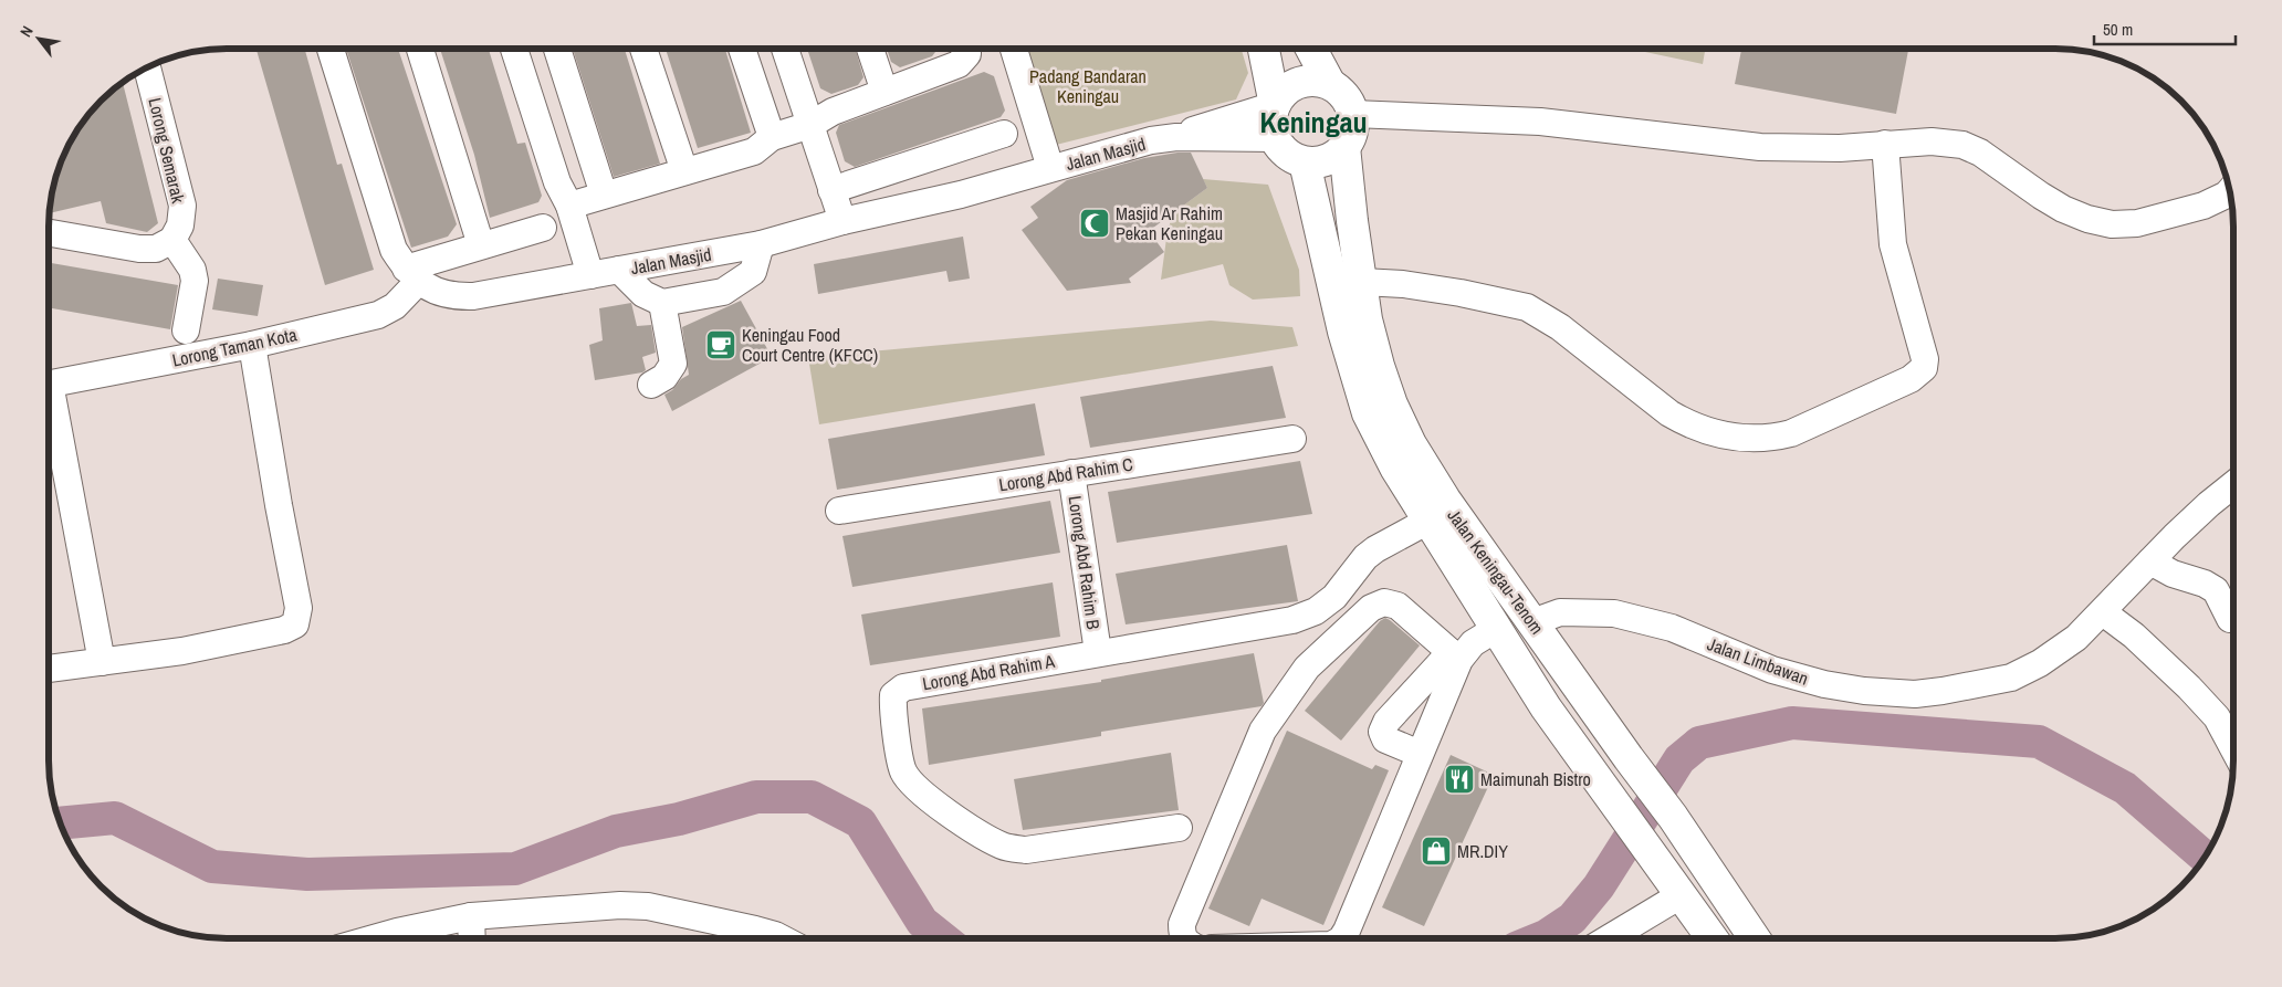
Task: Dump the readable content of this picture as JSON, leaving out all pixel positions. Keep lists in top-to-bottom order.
{
  "streets": {
    "main road": ["Jalan Keningau-Tenom"],
    "street": [
      "Lorong Semarak",
      "Jalan Masjid",
      "Lorong Taman Kota",
      "Lorong Abd Rahim C",
      "Lorong Abd Rahim B",
      "Jalan Limbawan",
      "Lorong Abd Rahim A"
    ]
  },
  "crossings": [
    ["Jalan Masjid", "Lorong Taman Kota"],
    ["Lorong Abd Rahim C", "Lorong Abd Rahim B"],
    ["Lorong Abd Rahim B", "Lorong Abd Rahim A"],
    ["Jalan Keningau-Tenom", "Jalan Limbawan"],
    ["Jalan Keningau-Tenom", "Lorong Abd Rahim A"]
  ],
  "districts": ["Keningau"],
  "parks": ["Padang Bandaran Keningau"],
  "places": {
    "mosque": ["Masjid Ar Rahim Pekan Keningau"],
    "cafe": ["Keningau Food Court Centre (KFCC)"],
    "restaurant": ["Maimunah Bistro"],
    "shop": ["MR.DIY"]
  },
  "scale_bar": "50 m",
  "north": "top left"
}
